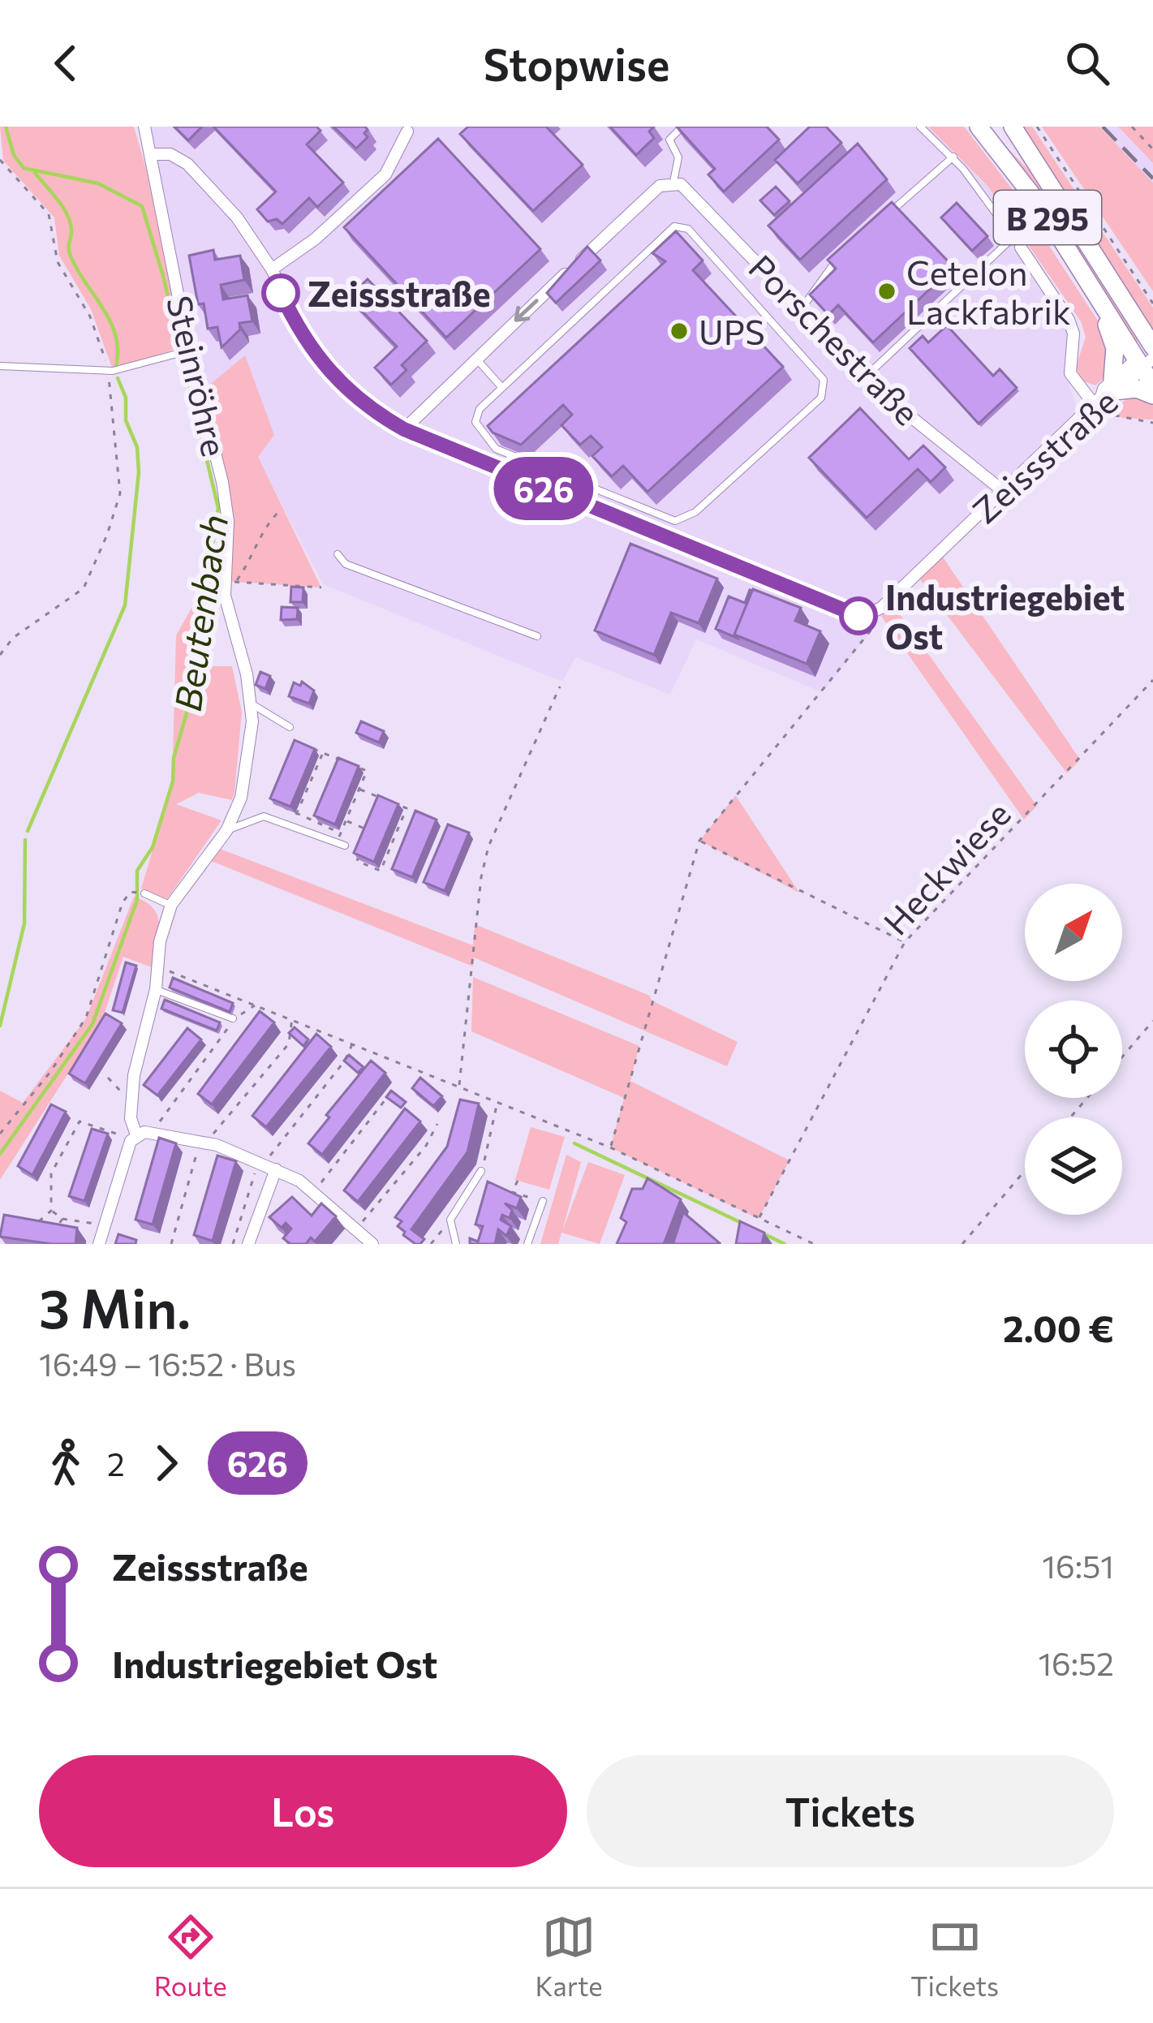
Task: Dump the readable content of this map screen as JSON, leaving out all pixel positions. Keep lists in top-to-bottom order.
{
  "streets": {
    "main road": ["B 295"],
    "street": ["Porschestraße", "Steinröhre", "Zeissstraße"],
    "path": ["Heckwiese"]
  },
  "crossings": [
    ["B 295", "Zeissstraße"],
    ["Porschestraße", "Zeissstraße"]
  ],
  "water": ["Beutenbach"],
  "places": [
    "Cetelon Lackfabrik",
    "Zeissstraße",
    "UPS",
    "Industriegebiet Ost"
  ],
  "lines": ["bus line 626"],
  "north": "top right",
  "page": {
    "header": "Stopwise",
    "on_map": "626",
    "heading": ["3 Min.", "16:49 – 16:52 · Bus", "2.00 €"],
    "legs": ["2", "626"],
    "list": [
      {
        "name": "Zeissstraße",
        "value": "16:51"
      },
      {
        "name": "Industriegebiet Ost",
        "value": "16:52"
      }
    ],
    "buttons": ["Los", "Tickets"],
    "tabs": ["Route", "Karte", "Tickets"]
  }
}
